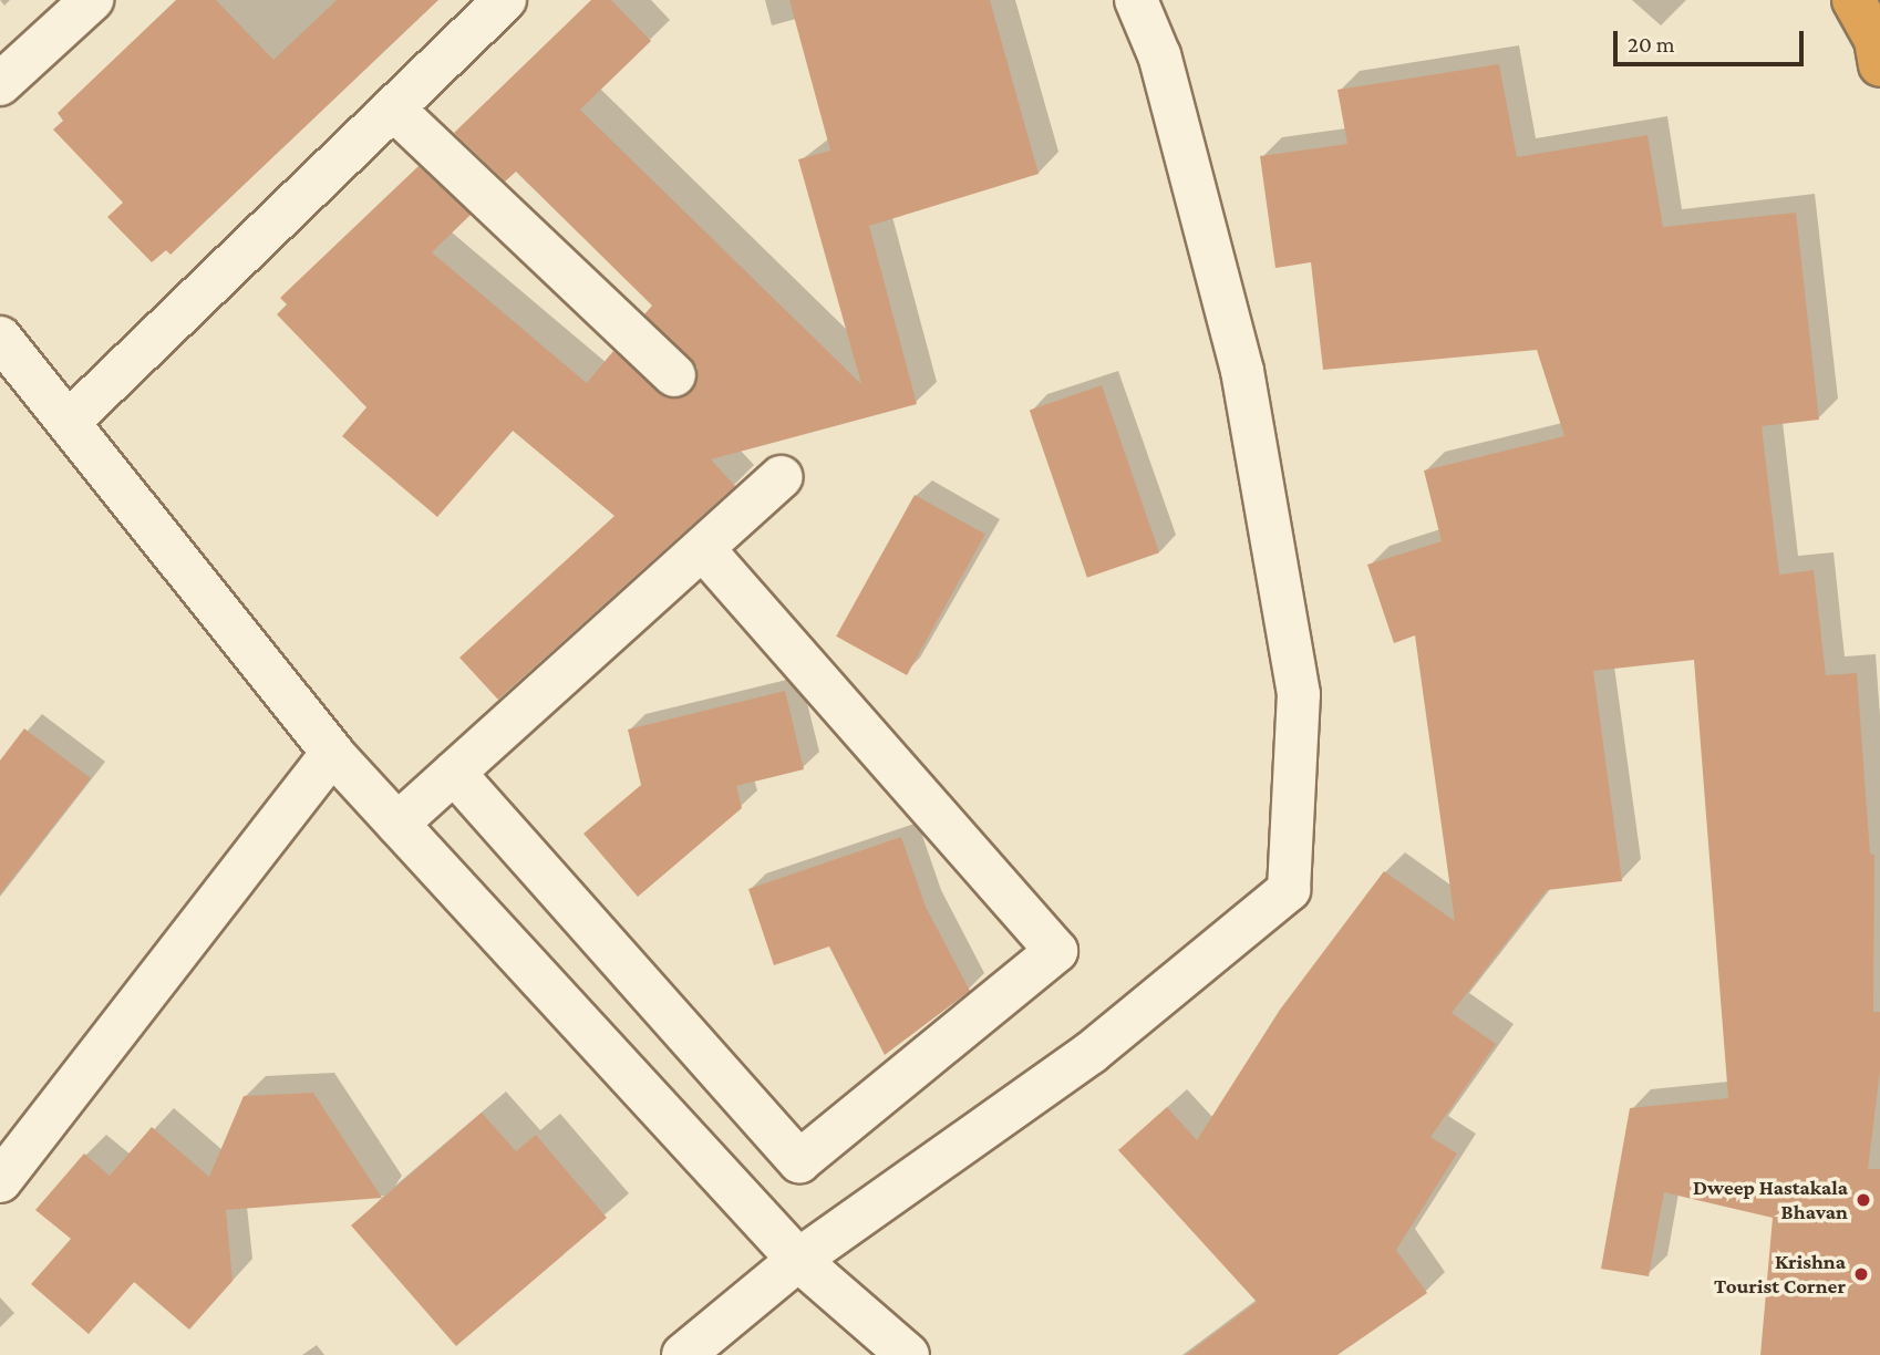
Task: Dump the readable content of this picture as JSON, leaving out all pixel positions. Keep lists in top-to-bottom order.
{
  "places": ["Dweep Hastakala Bhavan", "Krishna Tourist Corner"],
  "scale_bar": "20 m"
}
